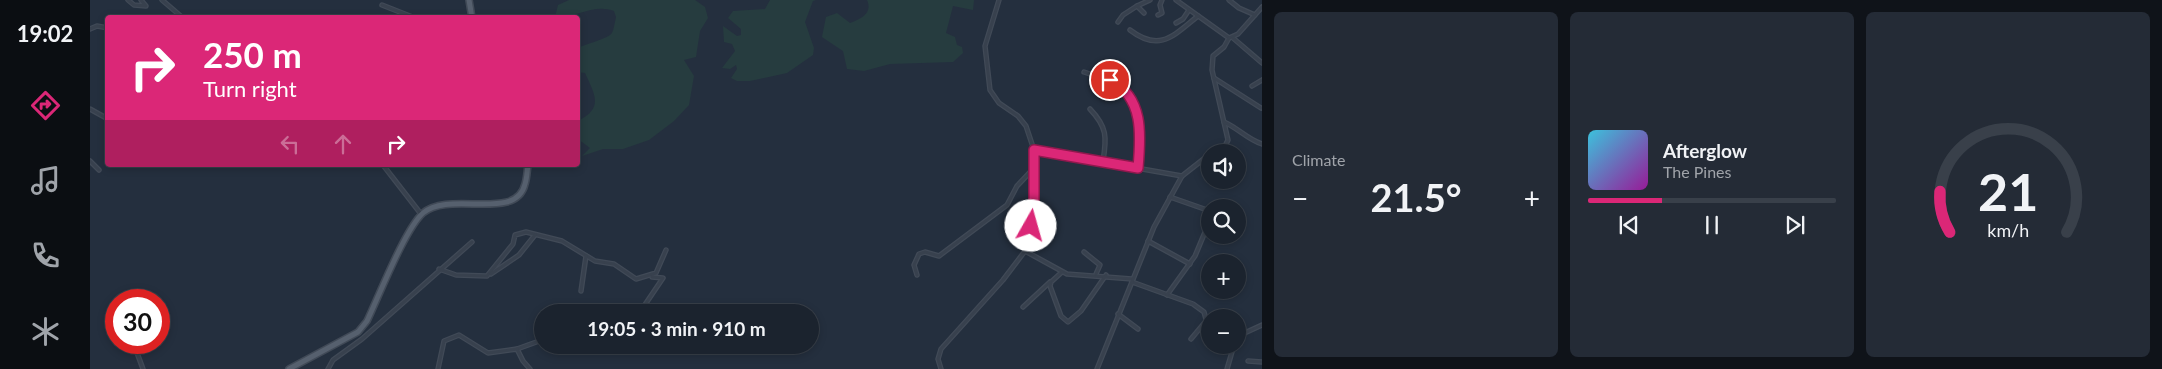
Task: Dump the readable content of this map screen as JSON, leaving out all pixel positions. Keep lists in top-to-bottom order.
{
  "page": {
    "tabs": "19:02",
    "tile": "Climate",
    "turn": ["250 m", "Turn right"],
    "song": ["Afterglow", "The Pines"],
    "map_buttons": ["+", "−"],
    "heat": ["−", "21.5°", "+"],
    "limit": "30",
    "trip": "19:05 · 3 min · 910 m",
    "gauge": ["21", "km/h"]
  }
}
